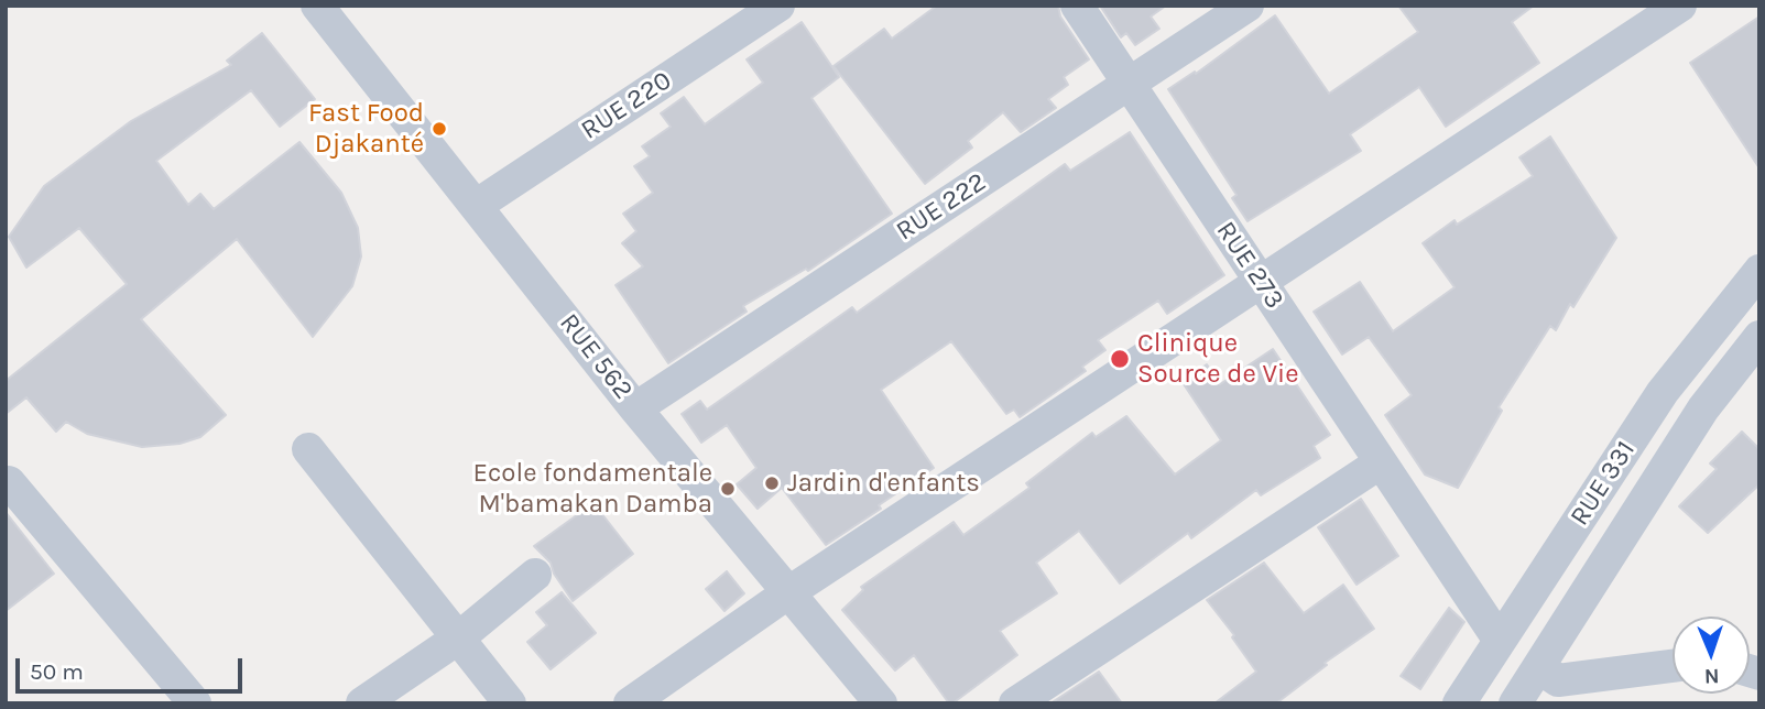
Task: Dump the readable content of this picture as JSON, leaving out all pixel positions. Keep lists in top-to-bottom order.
{
  "streets": {
    "street": [
      "RUE 220",
      "RUE 222",
      "RUE 273",
      "RUE 562",
      "RUE 331"
    ]
  },
  "crossings": [
    ["RUE 220", "RUE 562"],
    ["RUE 222", "RUE 273"],
    ["RUE 222", "RUE 562"],
    ["RUE 273", "RUE 331"]
  ],
  "places": [
    "Fast Food Djakanté",
    "Clinique Source de Vie",
    "Jardin d'enfants",
    "Ecole fondamentale M'bamakan Damba"
  ],
  "scale_bar": "50 m",
  "north": "bottom"
}
